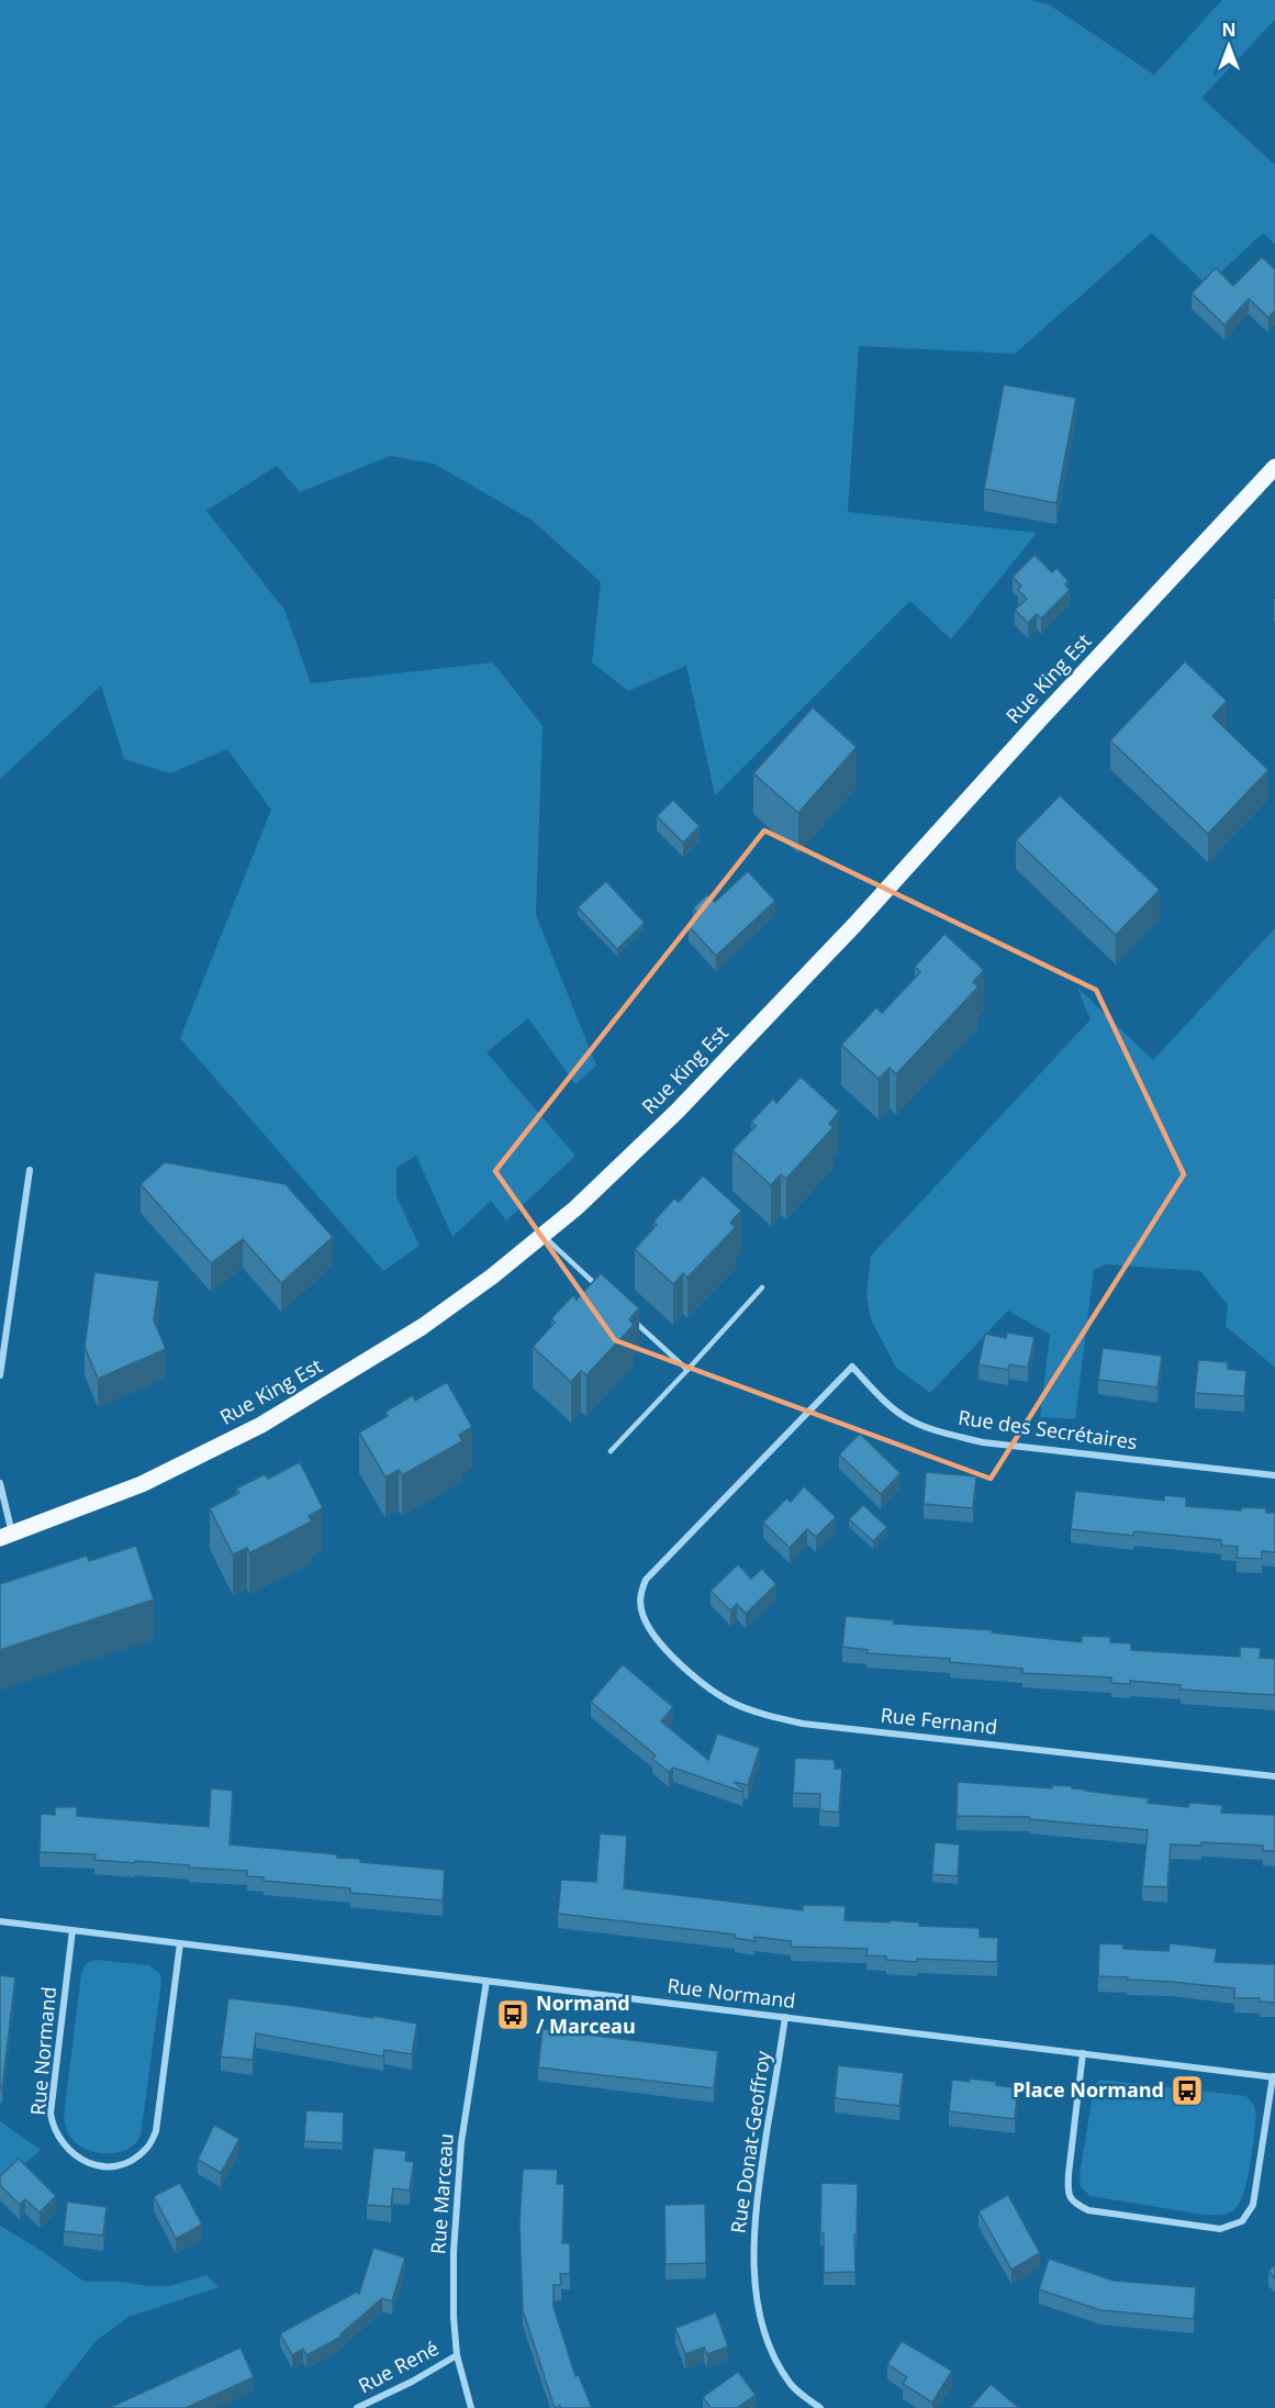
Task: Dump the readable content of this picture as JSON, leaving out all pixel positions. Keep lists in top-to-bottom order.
{
  "streets": {
    "main road": ["Rue King Est"],
    "street": [
      "Rue des Secrétaires",
      "Rue Fernand",
      "Rue Normand",
      "Rue Donat-Geoffroy",
      "Rue Marceau",
      "Rue René"
    ]
  },
  "crossings": [
    ["Rue des Secrétaires", "Rue Fernand"],
    ["Rue Normand", "Rue Donat-Geoffroy"],
    ["Rue Normand", "Rue Marceau"],
    ["Rue Marceau", "Rue René"]
  ],
  "places": {
    "bus stop": ["Normand / Marceau", "Place Normand"]
  },
  "north": "top"
}
